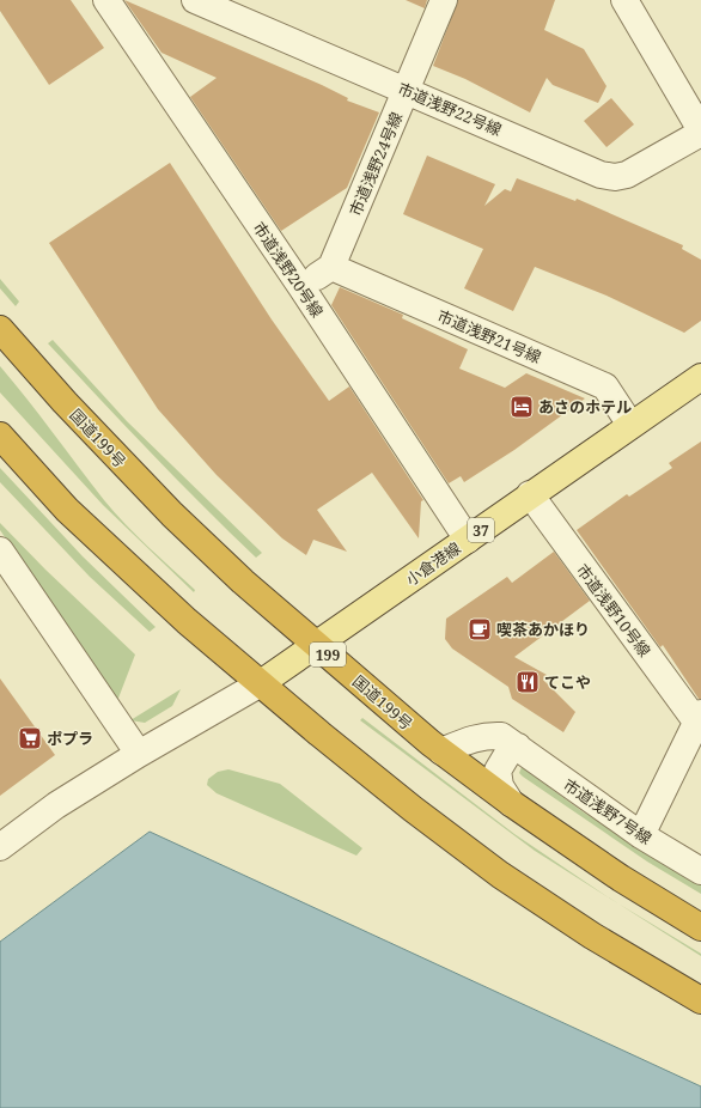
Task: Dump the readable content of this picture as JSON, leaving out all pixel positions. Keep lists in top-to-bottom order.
{
  "streets": {
    "highway": ["国道199号", "199"],
    "main road": ["37", "小倉港線"],
    "street": [
      "市道浅野22号線",
      "市道浅野24号線",
      "市道浅野20号線",
      "市道浅野21号線",
      "市道浅野10号線",
      "市道浅野7号線"
    ]
  },
  "crossings": [
    ["市道浅野22号線", "市道浅野24号線"],
    ["市道浅野24号線", "市道浅野21号線"],
    ["市道浅野20号線", "小倉港線"],
    ["市道浅野21号線", "小倉港線"],
    ["国道199号", "小倉港線"],
    ["国道199号", "市道浅野7号線"],
    ["小倉港線", "市道浅野10号線"]
  ],
  "places": {
    "hotel": ["あさのホテル"],
    "cafe": ["喫茶あかほり"],
    "restaurant": ["てこや"],
    "supermarket": ["ポプラ"]
  }
}
